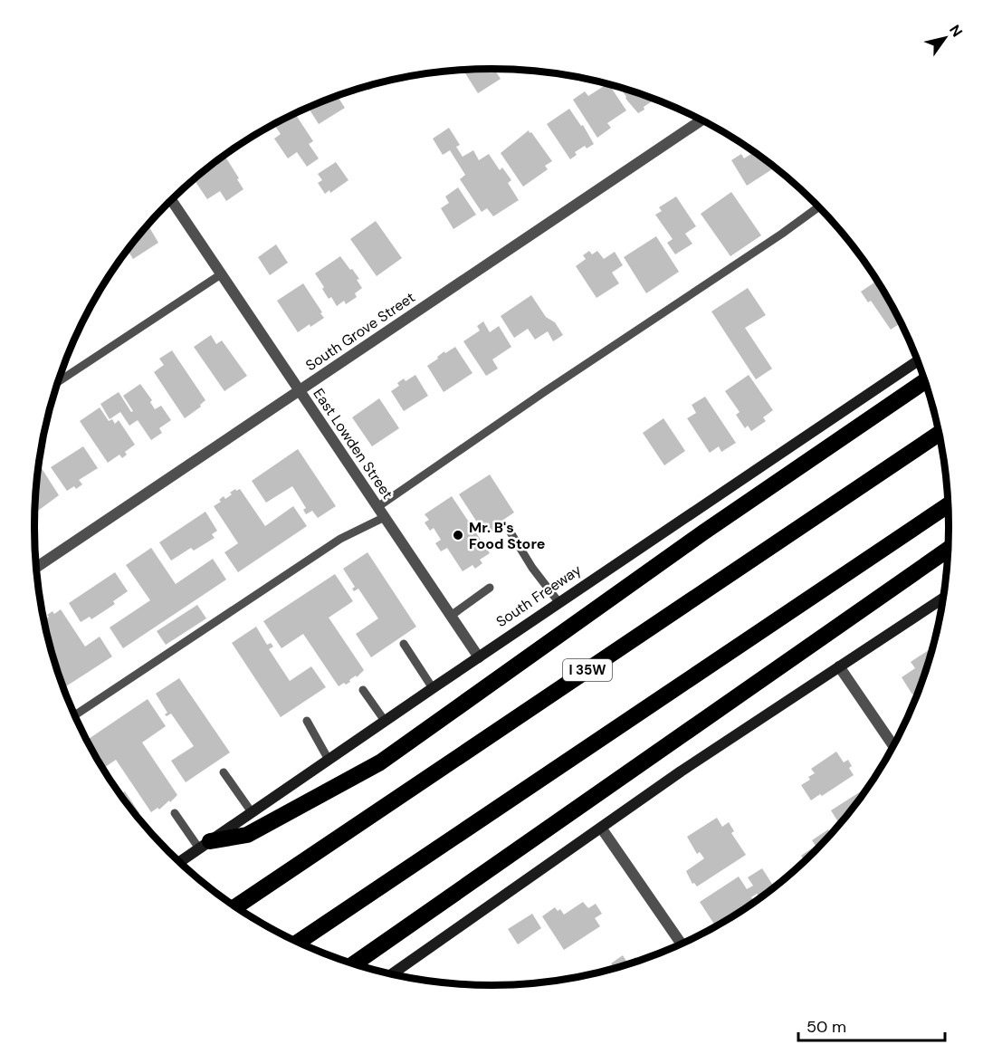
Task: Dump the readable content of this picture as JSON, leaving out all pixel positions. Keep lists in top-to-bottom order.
{
  "streets": {
    "highway": ["I 35W"],
    "main road": ["South Freeway"],
    "street": ["South Grove Street", "East Lowden Street"]
  },
  "crossings": [
    ["South Grove Street", "East Lowden Street"],
    ["East Lowden Street", "South Freeway"]
  ],
  "places": ["Mr. B's Food Store"],
  "scale_bar": "50 m",
  "north": "top right"
}
